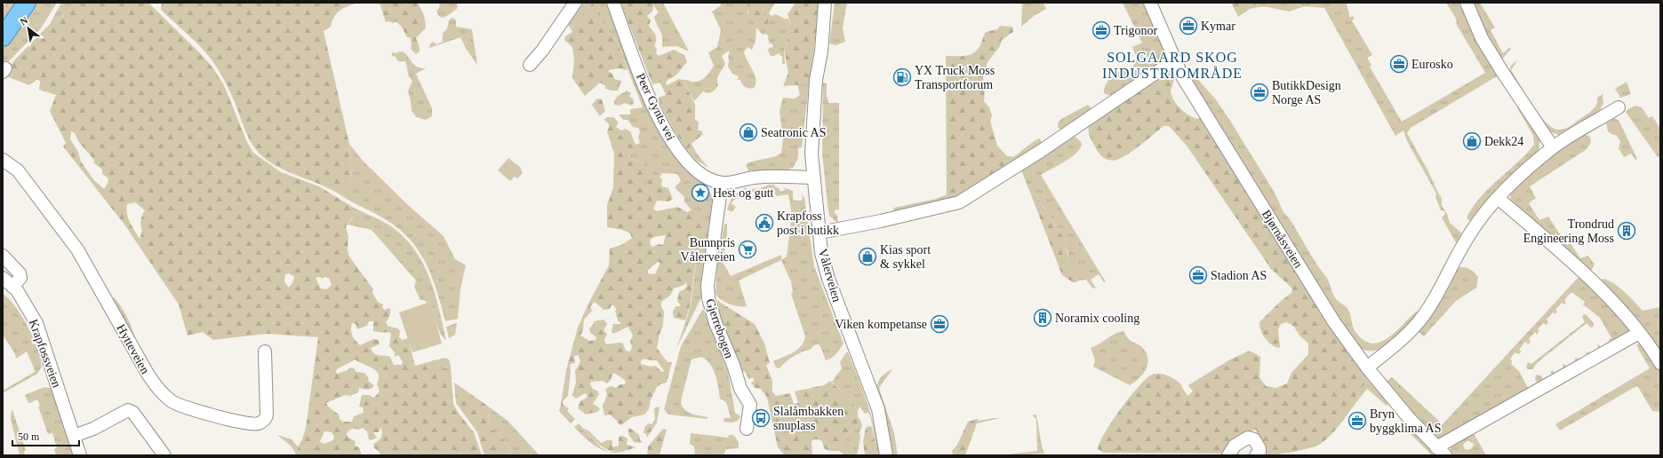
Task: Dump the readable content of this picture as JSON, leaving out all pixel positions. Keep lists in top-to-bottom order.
{
  "streets": {
    "street": [
      "Peer Gynts vei",
      "Bjørnåsveien",
      "Vålerveien",
      "Gjerrebogen",
      "Hytteveien",
      "Krapfossveien"
    ]
  },
  "crossings": [
    ["Peer Gynts vei", "Vålerveien"],
    ["Peer Gynts vei", "Gjerrebogen"]
  ],
  "districts": ["SOLGAARD SKOG INDUSTRIOMRÅDE"],
  "places": {
    "office": [
      "Kymar",
      "Trigonor",
      "Eurosko",
      "ButikkDesign Norge AS",
      "Stadion AS",
      "Viken kompetanse",
      "Bryn byggklima AS"
    ],
    "fuel station": ["YX Truck Moss Transportforum"],
    "shop": ["Seatronic AS", "Dekk24", "Kias sport & sykkel"],
    "place": ["Hest og gutt"],
    "public building": ["Krapfoss post i butikk"],
    "building": ["Trondrud Engineering Moss", "Noramix cooling"],
    "supermarket": ["Bunnpris Vålerveien"],
    "bus stop": ["Slalåmbakken snuplass"]
  },
  "scale_bar": "50 m",
  "north": "top left"
}
